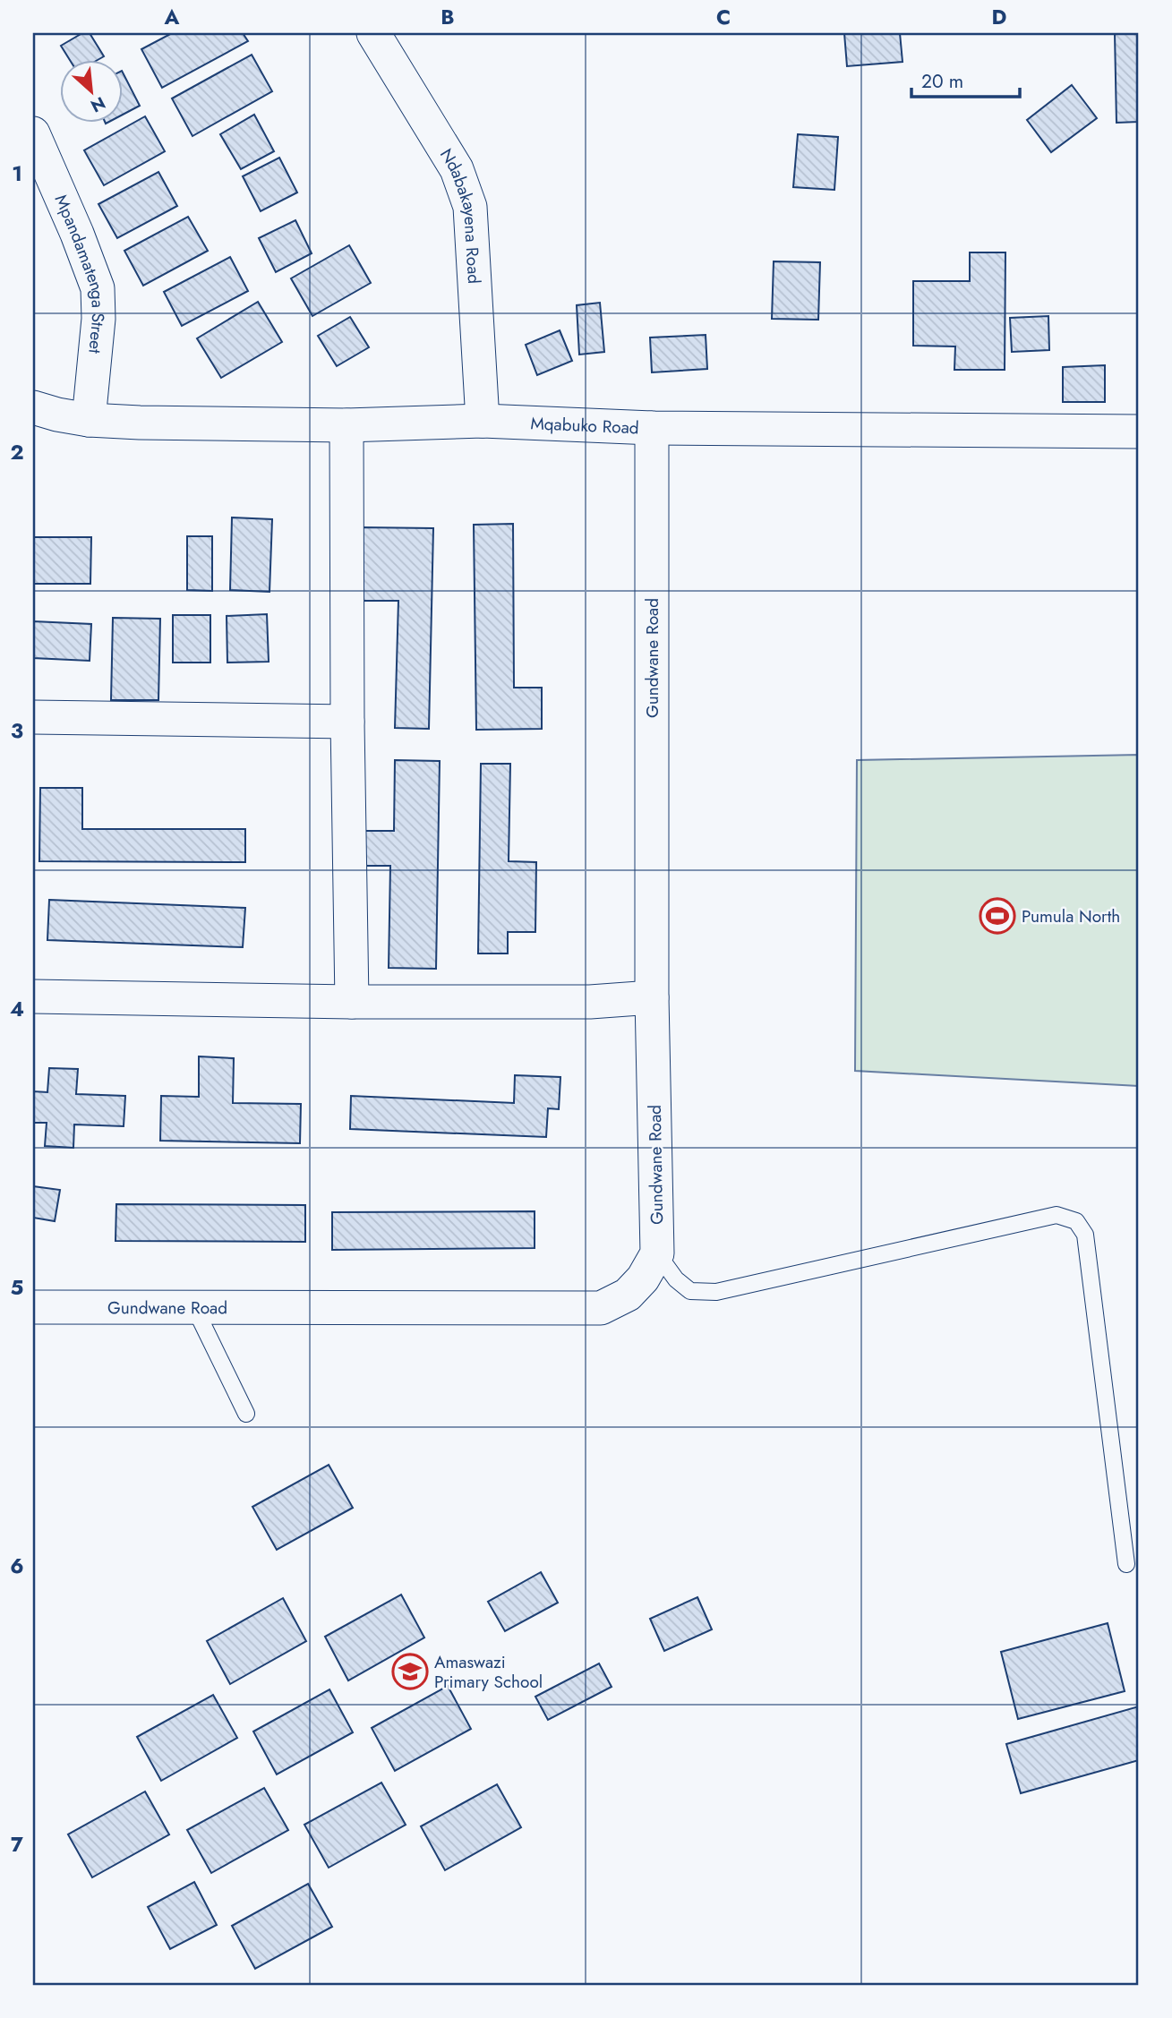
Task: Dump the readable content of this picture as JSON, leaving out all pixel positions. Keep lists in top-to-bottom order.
{
  "streets": {
    "street": [
      "Ndabakayena Road",
      "Mpandamatenga Street",
      "Mqabuko Road",
      "Gundwane Road"
    ]
  },
  "crossings": [
    ["Ndabakayena Road", "Mqabuko Road"],
    ["Mpandamatenga Street", "Mqabuko Road"],
    ["Mqabuko Road", "Gundwane Road"]
  ],
  "places": {
    "sports": ["Pumula North"],
    "school or university": ["Amaswazi Primary School"]
  },
  "scale_bar": "20 m",
  "north": "bottom right",
  "grid": {
    "columns": [
      "A",
      "B",
      "C",
      "D"
    ],
    "rows": [
      "1",
      "2",
      "3",
      "4",
      "5",
      "6",
      "7"
    ]
  }
}
